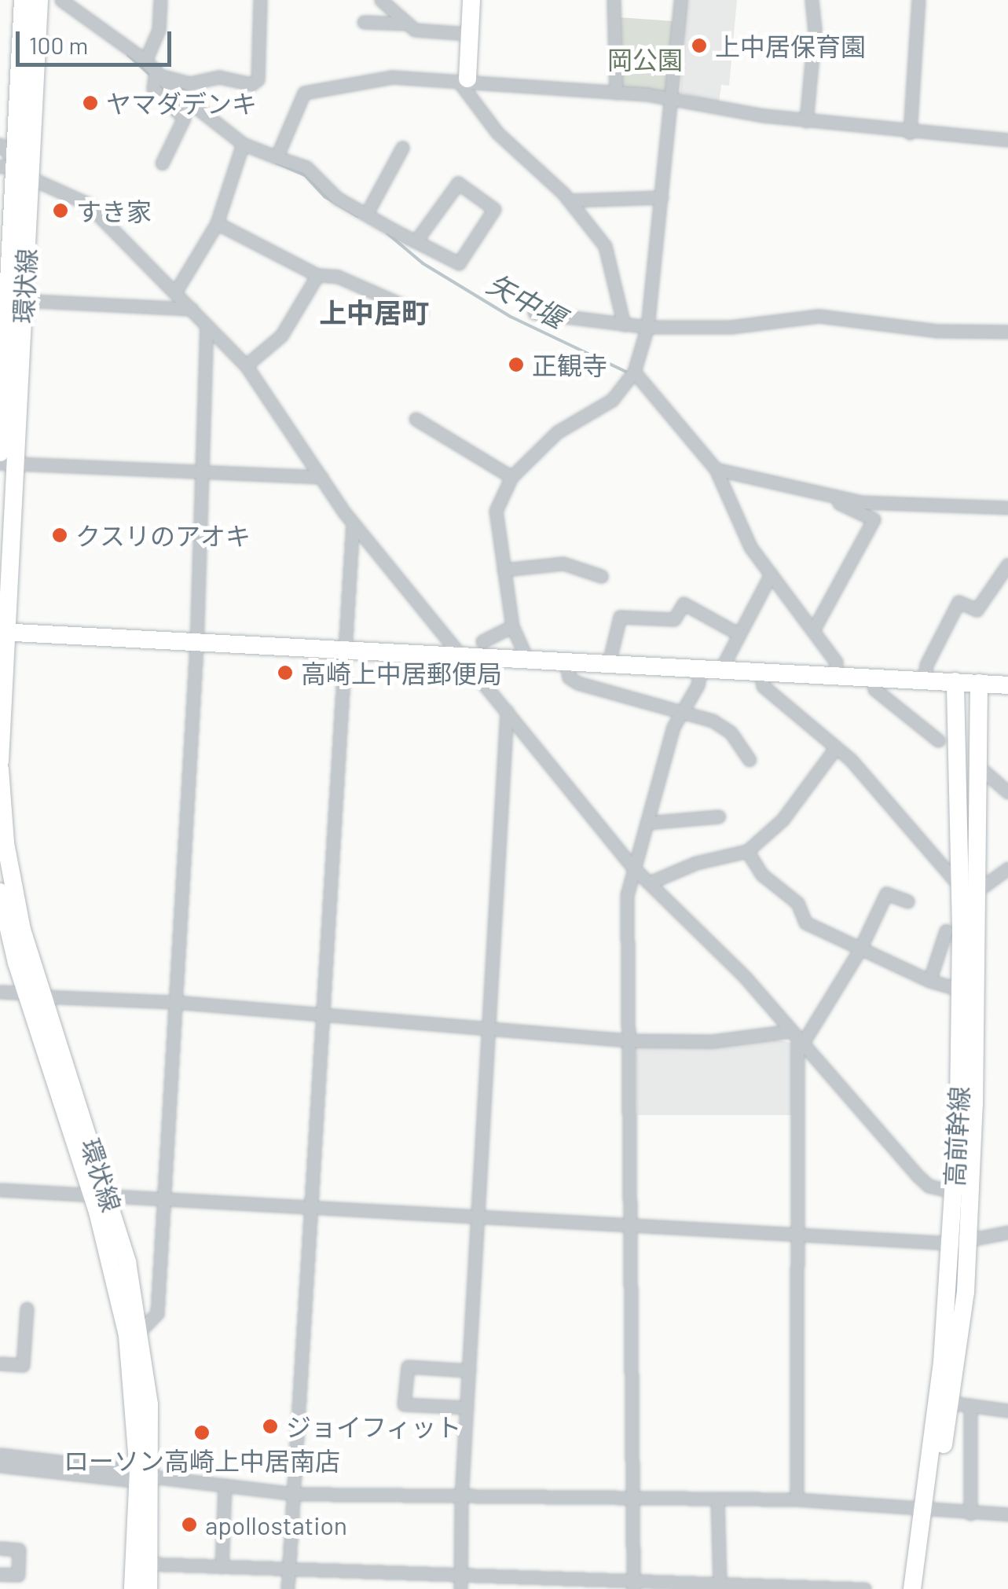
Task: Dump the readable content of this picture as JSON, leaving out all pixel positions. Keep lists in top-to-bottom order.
{
  "streets": {
    "street": ["環状線", "高前幹線"]
  },
  "districts": ["上中居町"],
  "water": ["矢中堰"],
  "parks": ["岡公園"],
  "places": [
    "上中居保育園",
    "ヤマダデンキ",
    "すき家",
    "正観寺",
    "クスリのアオキ",
    "高崎上中居郵便局",
    "ジョイフィット",
    "ローソン高崎上中居南店",
    "apollostation"
  ],
  "scale_bar": "100 m"
}
